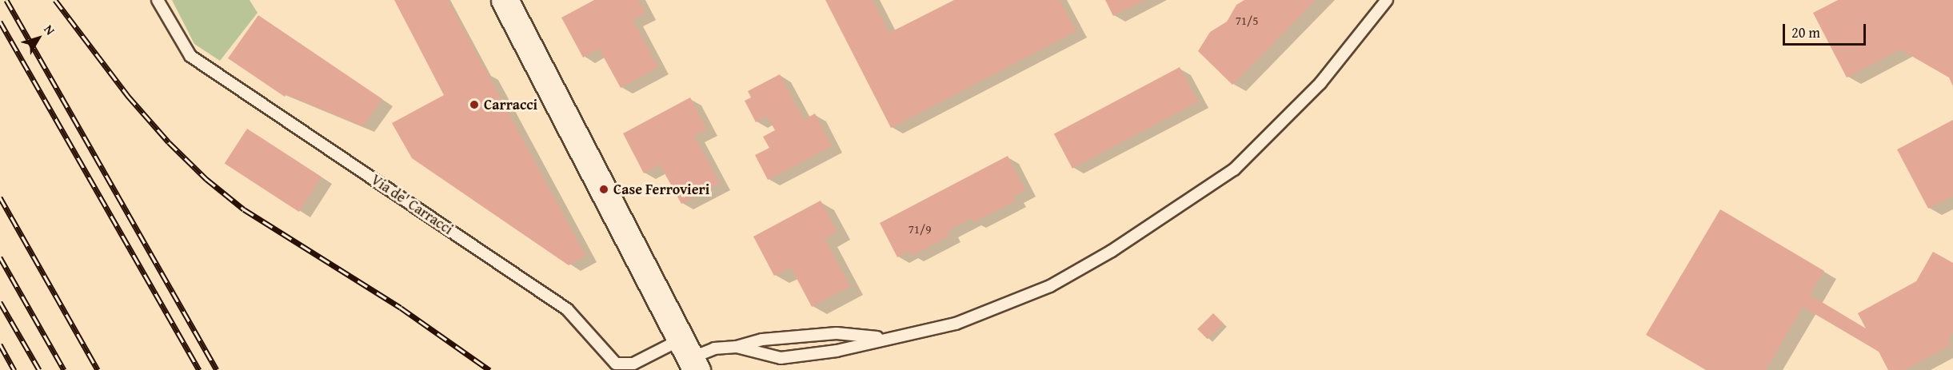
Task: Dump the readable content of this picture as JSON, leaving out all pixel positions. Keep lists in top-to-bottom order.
{
  "streets": {
    "lane": ["Via de' Carracci"]
  },
  "places": ["Carracci", "Case Ferrovieri"],
  "house_numbers": ["71/5", "71/9"],
  "scale_bar": "20 m",
  "north": "top right"
}
